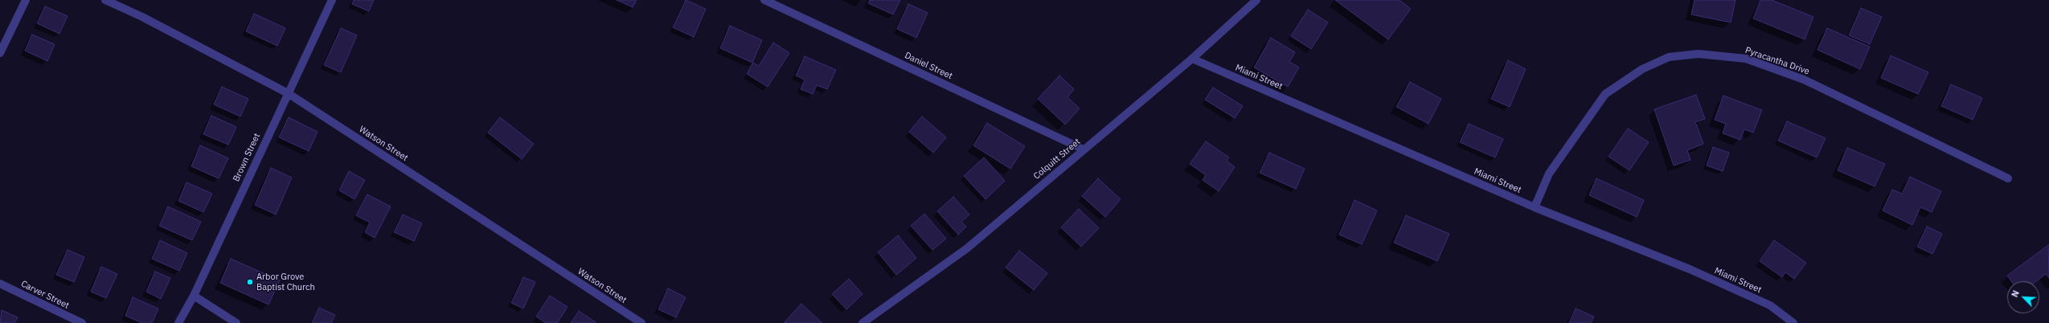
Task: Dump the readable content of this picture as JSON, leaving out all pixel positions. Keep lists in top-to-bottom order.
{
  "streets": {
    "street": [
      "Pyracantha Drive",
      "Daniel Street",
      "Miami Street",
      "Watson Street",
      "Brown Street",
      "Colquitt Street",
      "Carver Street"
    ]
  },
  "crossings": [
    ["Pyracantha Drive", "Miami Street"],
    ["Daniel Street", "Colquitt Street"],
    ["Miami Street", "Colquitt Street"],
    ["Watson Street", "Brown Street"]
  ],
  "places": ["Arbor Grove Baptist Church"],
  "north": "top left"
}
